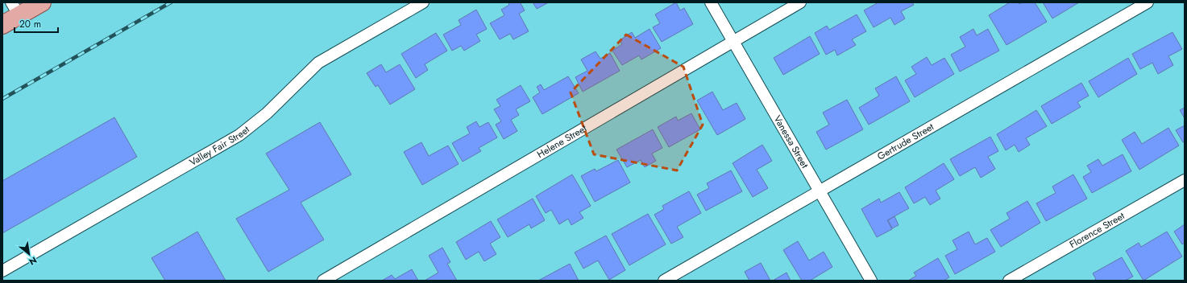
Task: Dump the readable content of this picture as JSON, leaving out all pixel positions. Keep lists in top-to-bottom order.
{
  "streets": {
    "street": [
      "Helene Street",
      "Vanessa Street",
      "Gertrude Street",
      "Valley Fair Street",
      "Florence Street"
    ]
  },
  "crossings": [
    ["Helene Street", "Vanessa Street"],
    ["Vanessa Street", "Gertrude Street"]
  ],
  "scale_bar": "20 m",
  "north": "bottom right"
}
